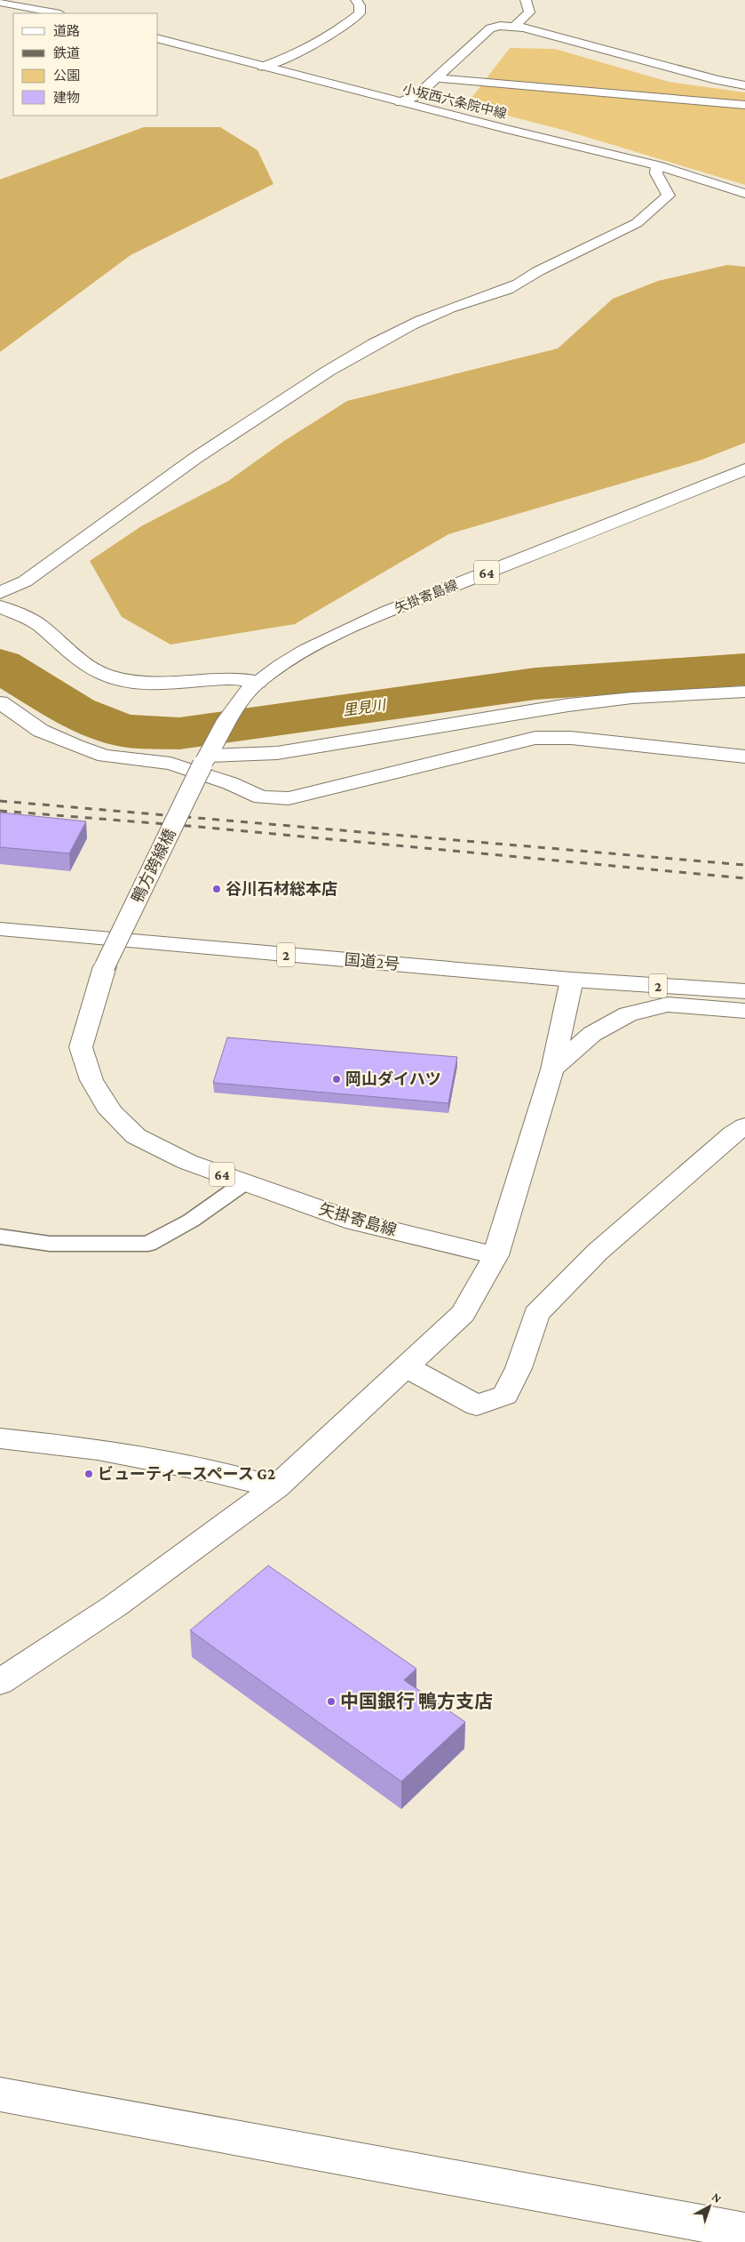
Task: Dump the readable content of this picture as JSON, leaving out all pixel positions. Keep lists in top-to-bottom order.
{
  "streets": {
    "main road": [
      "小坂西六条院中線",
      "64",
      "矢掛寄島線",
      "鴨方跨線橋",
      "2",
      "国道2号"
    ]
  },
  "crossings": [
    ["矢掛寄島線", "鴨方跨線橋"]
  ],
  "water": ["里見川"],
  "places": [
    "谷川石材総本店",
    "岡山ダイハツ",
    "ビューティースペース G2",
    "中国銀行 鴨方支店"
  ],
  "legend": [
    "道路",
    "鉄道",
    "公園",
    "建物"
  ],
  "north": "top right"
}
